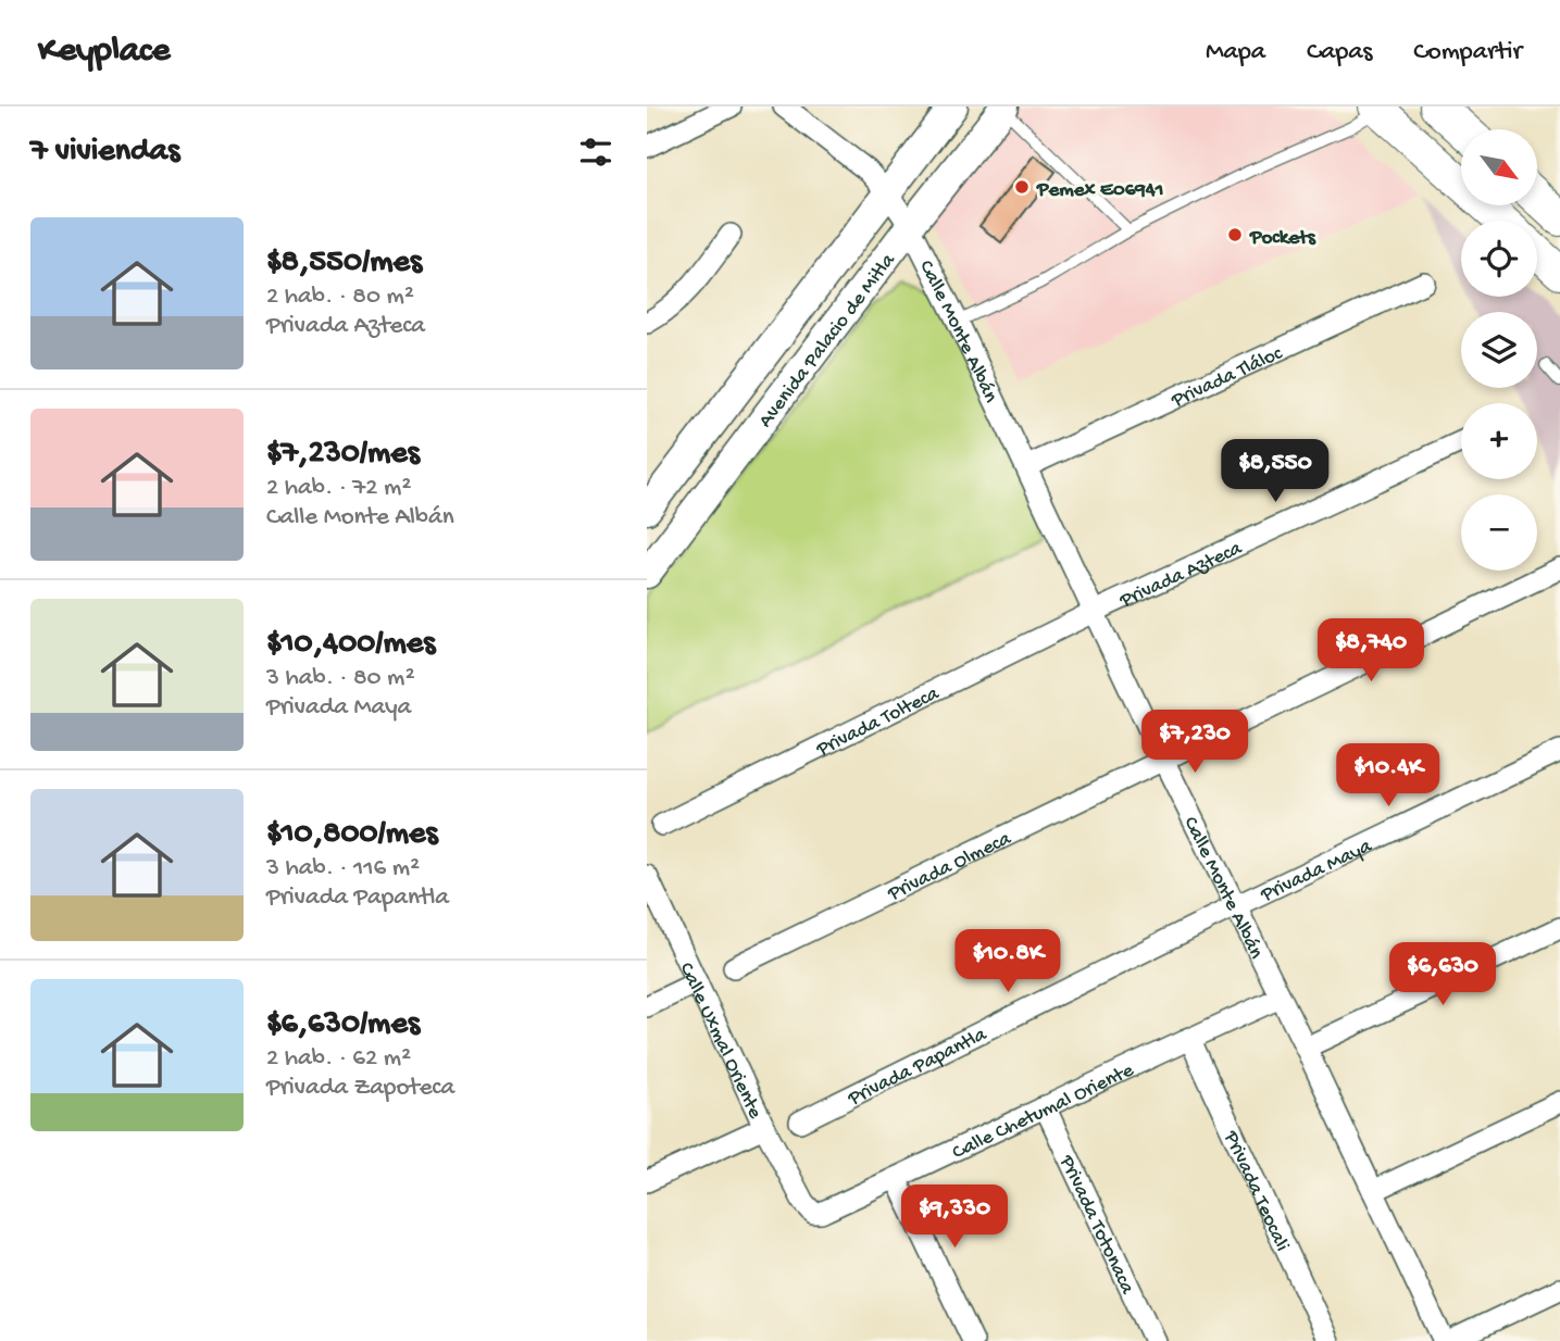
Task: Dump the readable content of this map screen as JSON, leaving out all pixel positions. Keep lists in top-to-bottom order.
{
  "streets": {
    "main road": ["Avenida Palacio de Mitla"],
    "street": [
      "Calle Monte Albán",
      "Privada Tláloc",
      "Privada Azteca",
      "Privada Tolteca",
      "Privada Olmeca",
      "Privada Maya",
      "Calle Uxmal Oriente",
      "Privada Papantla",
      "Calle Chetumal Oriente",
      "Privada Teocali",
      "Privada Totonaca"
    ]
  },
  "crossings": [
    ["Calle Monte Albán", "Avenida Palacio de Mitla"],
    ["Calle Monte Albán", "Privada Tláloc"],
    ["Calle Monte Albán", "Privada Azteca"],
    ["Calle Monte Albán", "Privada Tolteca"],
    ["Calle Monte Albán", "Privada Olmeca"],
    ["Calle Monte Albán", "Privada Maya"],
    ["Calle Monte Albán", "Privada Papantla"],
    ["Calle Monte Albán", "Calle Chetumal Oriente"],
    ["Privada Azteca", "Privada Tolteca"],
    ["Privada Maya", "Privada Papantla"],
    ["Calle Uxmal Oriente", "Calle Chetumal Oriente"],
    ["Calle Chetumal Oriente", "Privada Teocali"],
    ["Calle Chetumal Oriente", "Privada Totonaca"]
  ],
  "places": ["Pemex E06941", "Pockets"],
  "north": "bottom right",
  "page": {
    "header": "Keyplace",
    "nav": ["Mapa", "Capas", "Compartir"],
    "heading": "7 viviendas",
    "map_buttons": ["+", "−"],
    "list": [
      {
        "name": "$8,550/mes",
        "note": "2 hab. · 80 m² · Privada Azteca"
      },
      {
        "name": "$7,230/mes",
        "note": "2 hab. · 72 m² · Calle Monte Albán"
      },
      {
        "name": "$10,400/mes",
        "note": "3 hab. · 80 m² · Privada Maya"
      },
      {
        "name": "$10,800/mes",
        "note": "3 hab. · 116 m² · Privada Papantla"
      },
      {
        "name": "$6,630/mes",
        "note": "2 hab. · 62 m² · Privada Zapoteca"
      }
    ],
    "price": [
      "$8,550",
      "$8,740",
      "$7,230",
      "$10.4K",
      "$10.8K",
      "$6,630",
      "$9,330"
    ]
  }
}
